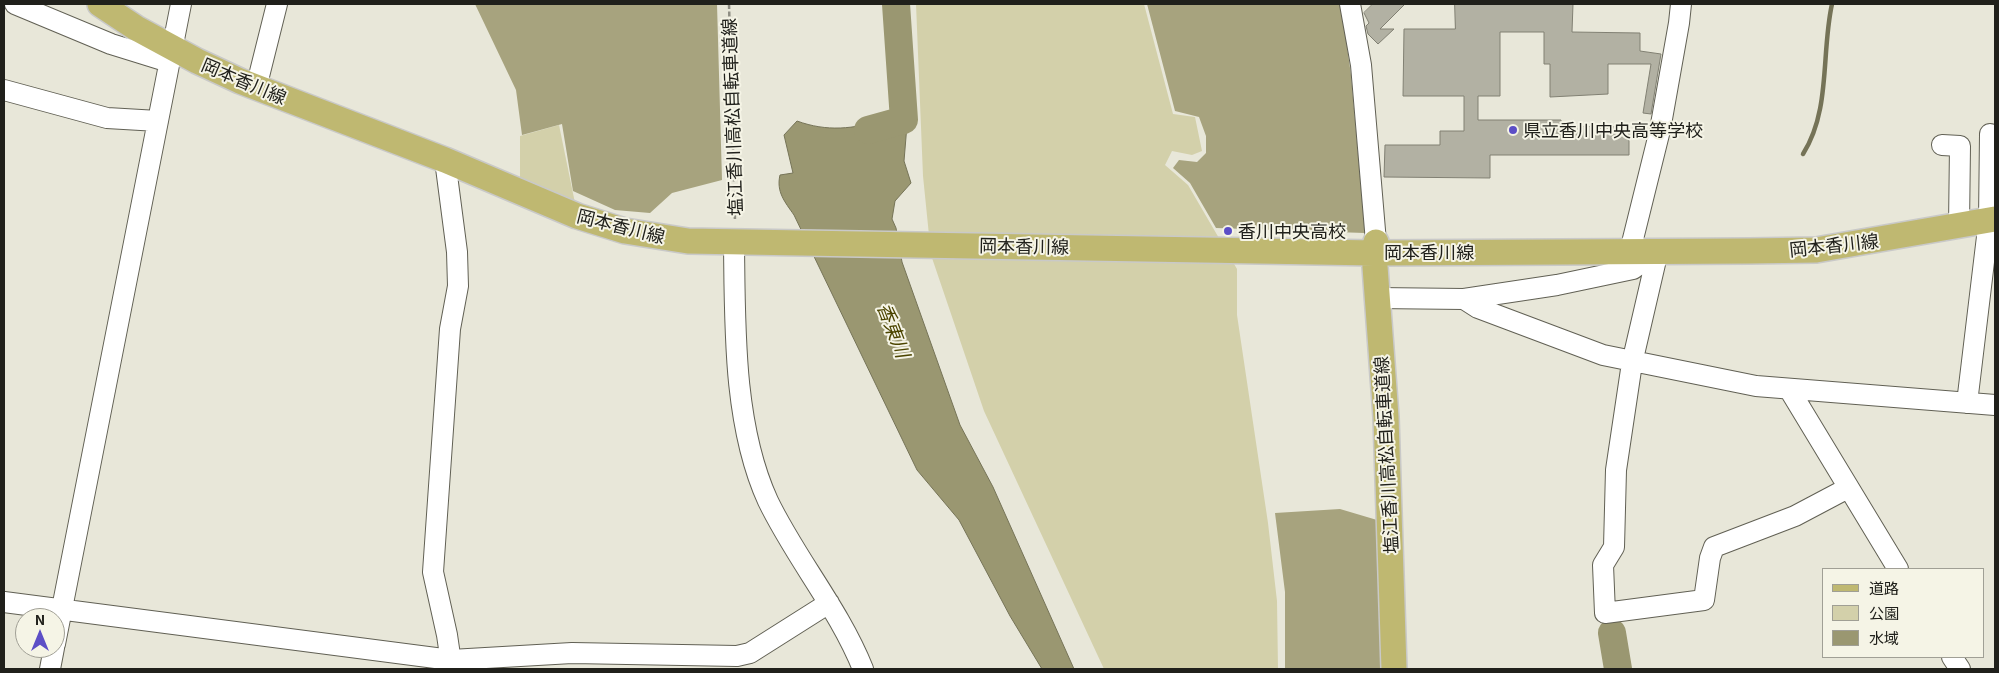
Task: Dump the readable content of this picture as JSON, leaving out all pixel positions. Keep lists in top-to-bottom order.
{
  "streets": {
    "main road": ["岡本香川線", "塩江香川高松自転車道線"]
  },
  "crossings": [
    ["岡本香川線", "塩江香川高松自転車道線"]
  ],
  "water": ["香東川"],
  "places": ["県立香川中央高等学校", "香川中央高校"],
  "legend": ["道路", "公園", "水域"],
  "north": "top"
}
